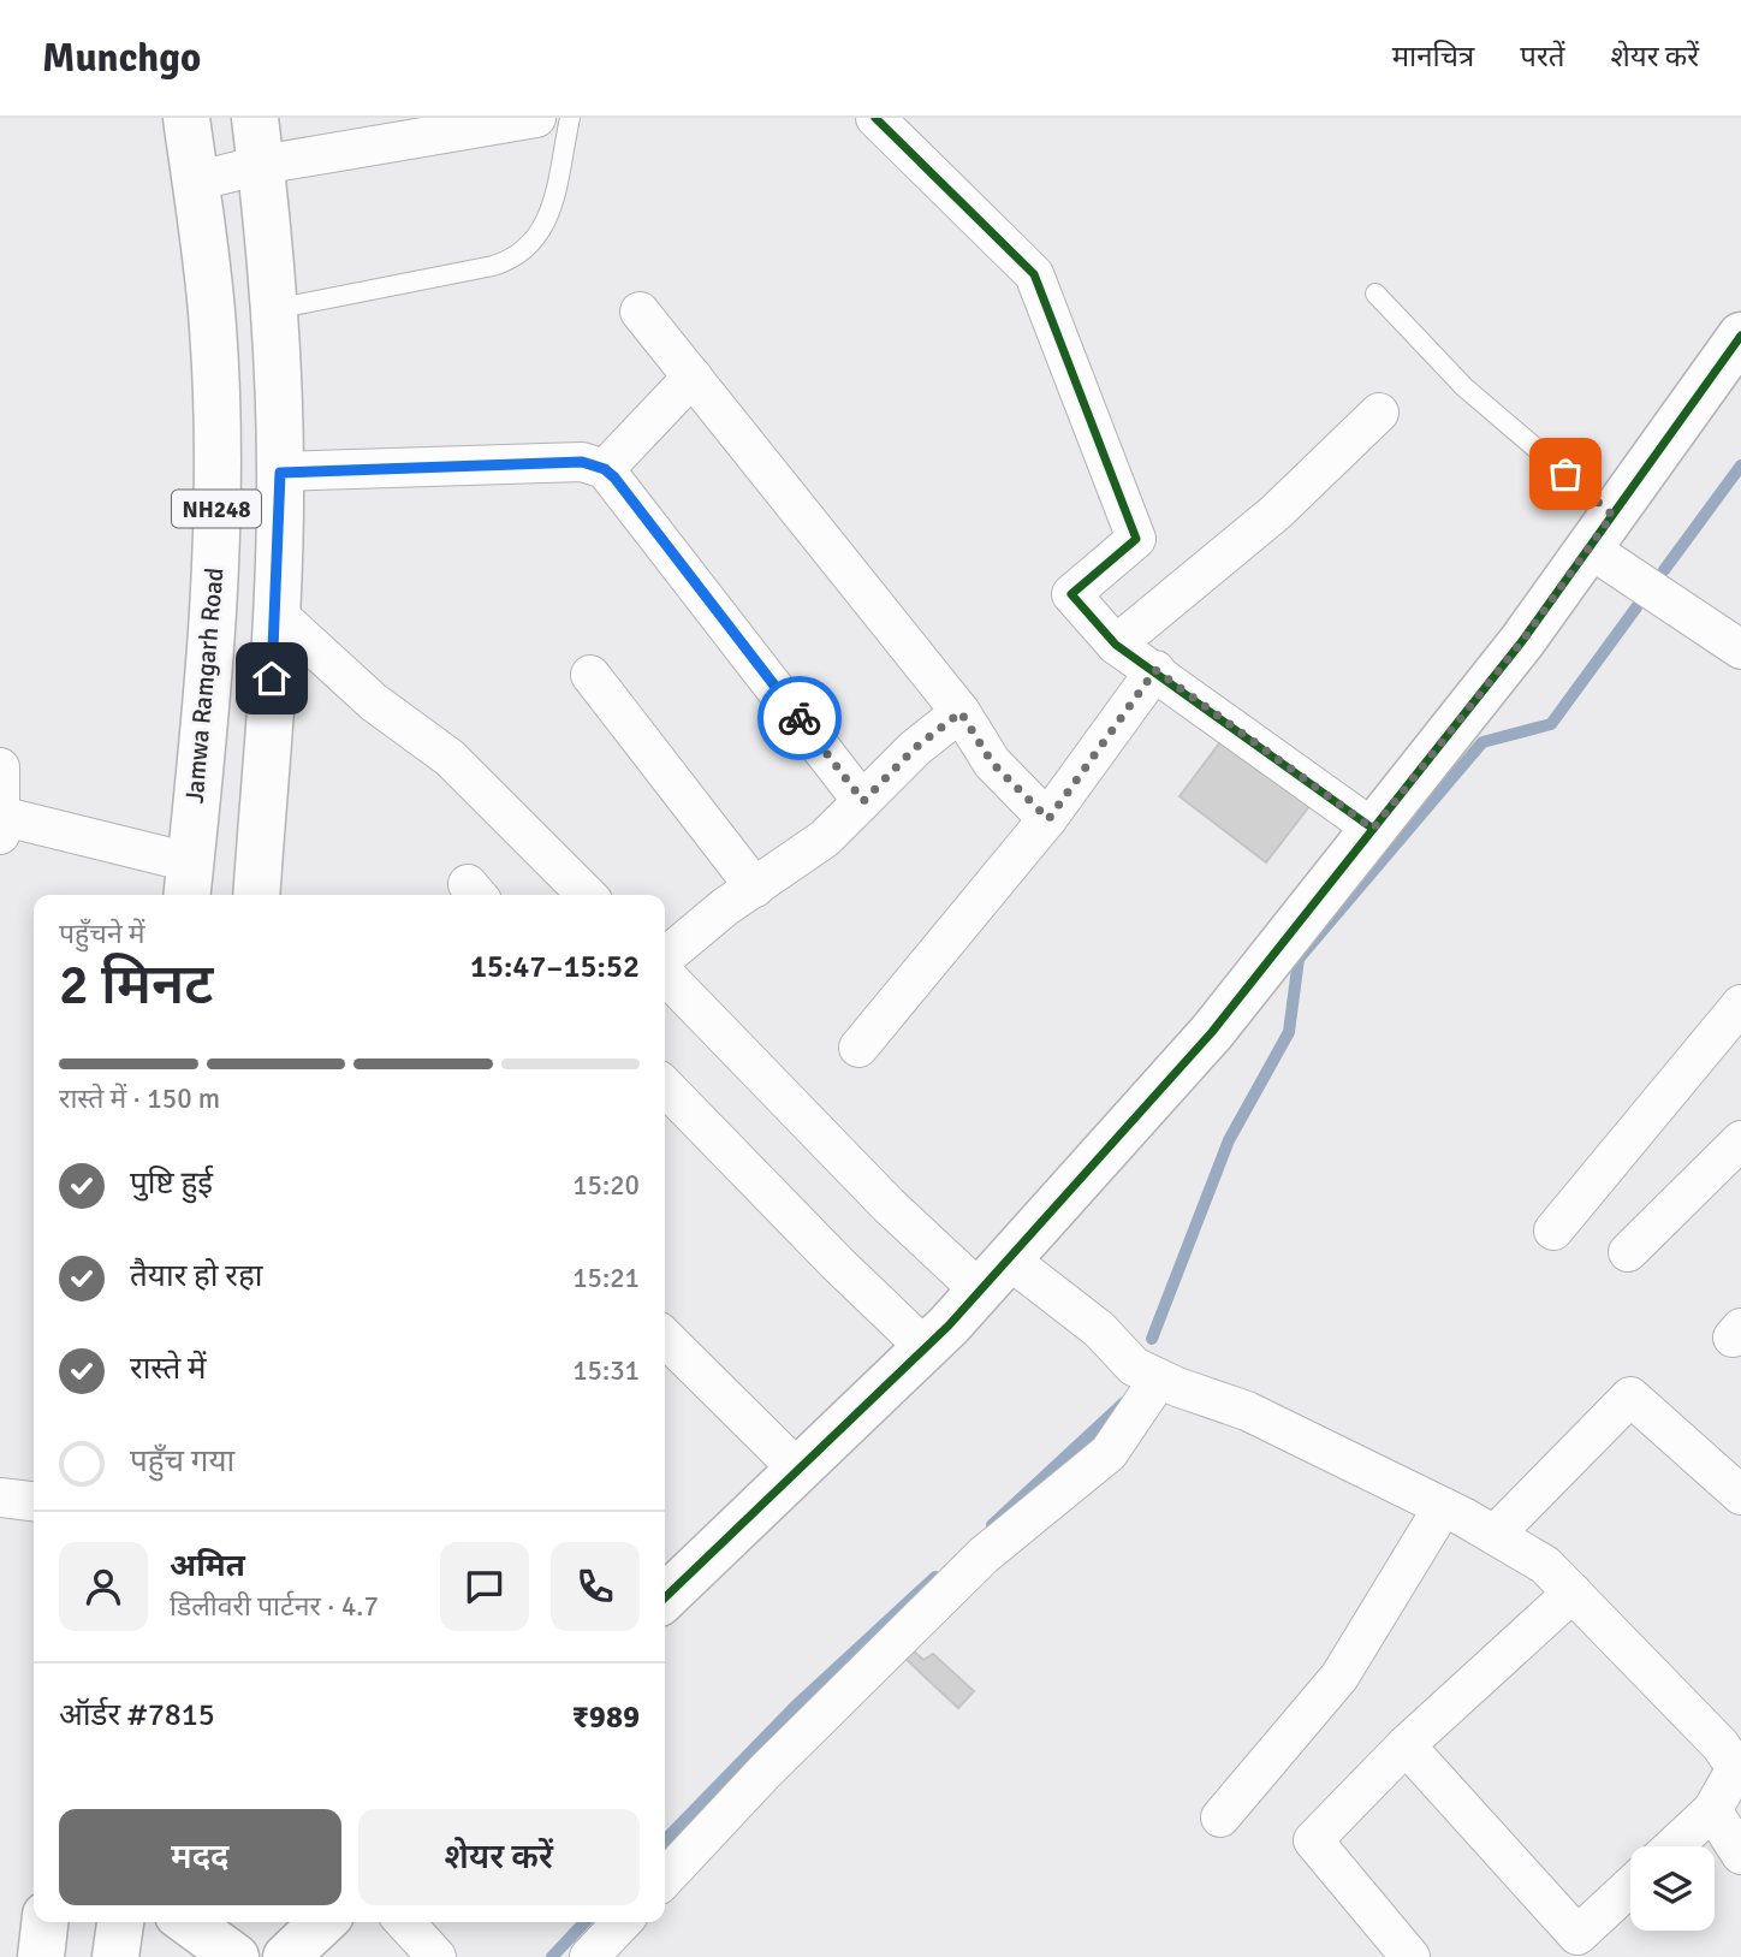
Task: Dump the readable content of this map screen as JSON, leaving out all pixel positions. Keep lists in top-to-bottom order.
{
  "streets": {
    "main road": ["NH248", "Jamwa Ramgarh Road"]
  },
  "page": {
    "header": "Munchgo",
    "nav": ["मानचित्र", "परतें", "शेयर करें"],
    "heading": ["2 मिनट", "पहुँचने में", "15:47–15:52"],
    "panel": [
      "अमित",
      "डिलीवरी पार्टनर · 4.7",
      "ऑर्डर #7815",
      "₹989"
    ],
    "bar": "रास्ते में · 150 m",
    "list": [
      ["पुष्टि हुई", "15:20"],
      ["तैयार हो रहा", "15:21"],
      ["रास्ते में", "15:31"],
      "पहुँच गया"
    ],
    "buttons": ["मदद", "शेयर करें"]
  }
}
